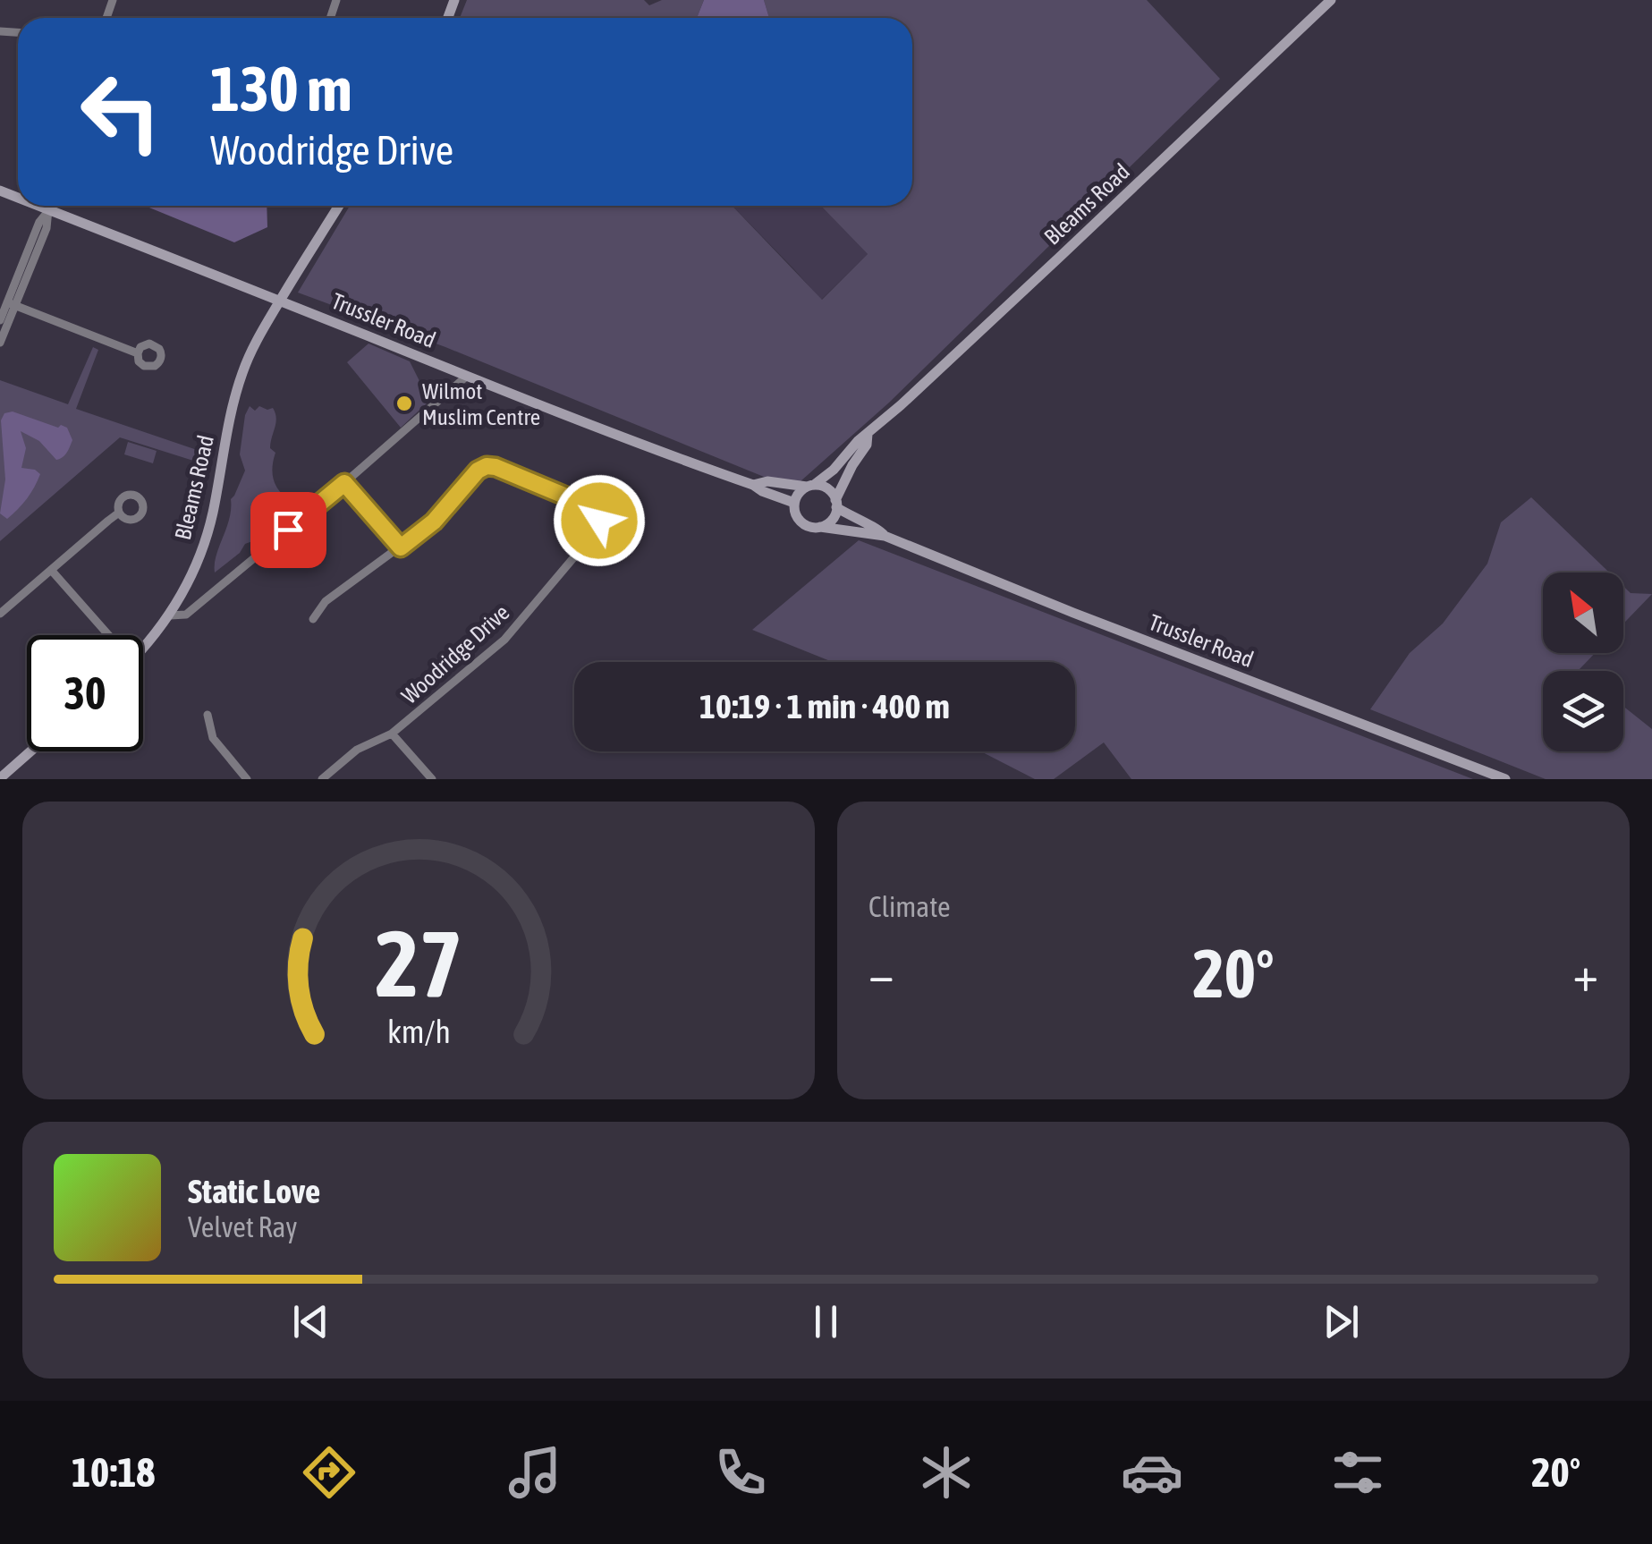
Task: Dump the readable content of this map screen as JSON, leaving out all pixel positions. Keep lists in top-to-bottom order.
{
  "streets": {
    "main road": ["Bleams Road", "Trussler Road"],
    "street": ["Woodridge Drive"]
  },
  "crossings": [
    ["Bleams Road", "Trussler Road"]
  ],
  "places": ["Wilmot Muslim Centre"],
  "north": "top left",
  "page": {
    "turn": ["130 m", "Woodridge Drive"],
    "limit": "30",
    "trip": "10:19 · 1 min · 400 m",
    "tile": "Climate",
    "heat": ["−", "20°", "+"],
    "song": ["Static Love", "Velvet Ray"],
    "tabs": ["10:18", "20°"],
    "gauge": ["27", "km/h"]
  }
}
